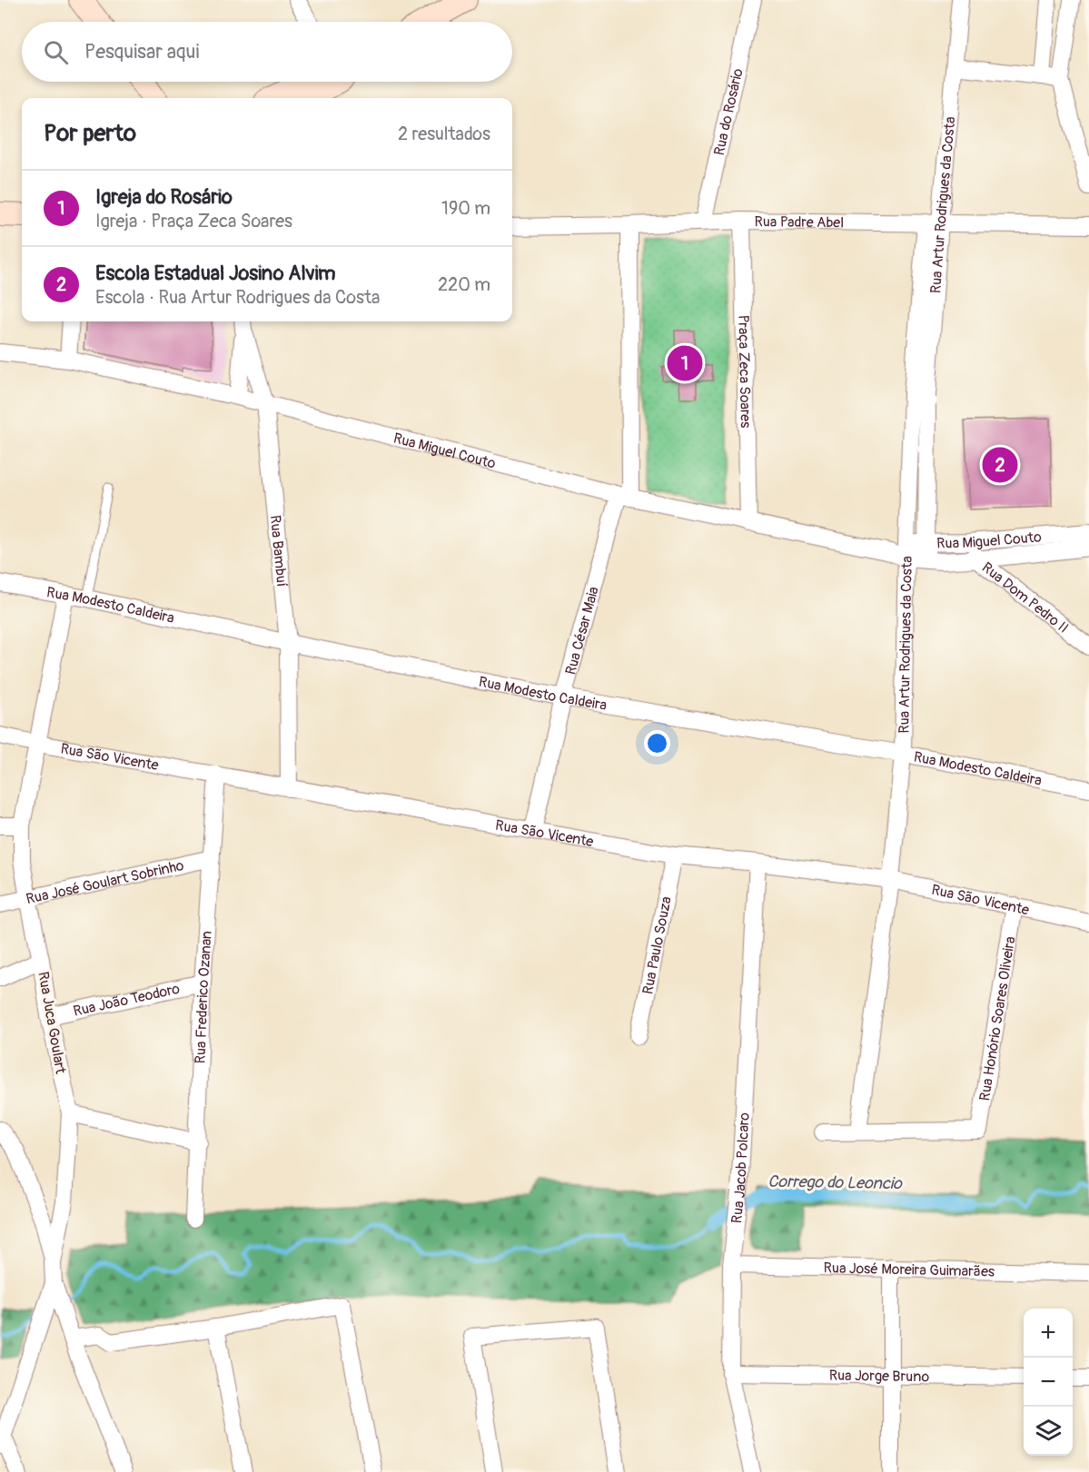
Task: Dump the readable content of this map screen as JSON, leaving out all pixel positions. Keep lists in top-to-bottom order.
{
  "streets": {
    "street": [
      "Rua do Rosário",
      "Rua Artur Rodrigues da Costa",
      "Rua Padre Abel",
      "Praça Zeca Soares",
      "Rua Miguel Couto",
      "Rua Bambuí",
      "Rua Dom Pedro II",
      "Rua Modesto Caldeira",
      "Rua César Maia",
      "Rua São Vicente",
      "Rua José Goulart Sobrinho",
      "Rua Paulo Souza",
      "Rua Frederico Ozanan",
      "Rua João Teodoro",
      "Rua Honório Soares Oliveira",
      "Rua Juca Goulart",
      "Rua Jacob Polcaro",
      "Rua José Moreira Guimarães",
      "Rua Jorge Bruno"
    ]
  },
  "crossings": [
    ["Rua do Rosário", "Rua Padre Abel"],
    ["Rua Artur Rodrigues da Costa", "Rua Padre Abel"],
    ["Rua Artur Rodrigues da Costa", "Rua Miguel Couto"],
    ["Rua Artur Rodrigues da Costa", "Rua Modesto Caldeira"],
    ["Rua Artur Rodrigues da Costa", "Rua São Vicente"],
    ["Rua Artur Rodrigues da Costa", "Rua Honório Soares Oliveira"],
    ["Rua Padre Abel", "Praça Zeca Soares"],
    ["Praça Zeca Soares", "Rua Miguel Couto"],
    ["Rua Miguel Couto", "Rua Bambuí"],
    ["Rua Miguel Couto", "Rua Dom Pedro II"],
    ["Rua Miguel Couto", "Rua César Maia"],
    ["Rua Bambuí", "Rua Modesto Caldeira"],
    ["Rua Bambuí", "Rua São Vicente"],
    ["Rua Modesto Caldeira", "Rua César Maia"],
    ["Rua Modesto Caldeira", "Rua Juca Goulart"],
    ["Rua César Maia", "Rua São Vicente"],
    ["Rua São Vicente", "Rua Paulo Souza"],
    ["Rua São Vicente", "Rua Frederico Ozanan"],
    ["Rua São Vicente", "Rua Honório Soares Oliveira"],
    ["Rua São Vicente", "Rua Juca Goulart"],
    ["Rua São Vicente", "Rua Jacob Polcaro"],
    ["Rua José Goulart Sobrinho", "Rua Frederico Ozanan"],
    ["Rua José Goulart Sobrinho", "Rua Juca Goulart"],
    ["Rua Frederico Ozanan", "Rua João Teodoro"],
    ["Rua João Teodoro", "Rua Juca Goulart"],
    ["Rua Jacob Polcaro", "Rua José Moreira Guimarães"],
    ["Rua Jacob Polcaro", "Rua Jorge Bruno"]
  ],
  "water": ["Corrego do Leoncio"],
  "page": {
    "search": "Pesquisar aqui",
    "heading": ["Por perto", "2 resultados"],
    "list": [
      {
        "mark": "1",
        "name": "Igreja do Rosário",
        "note": "Igreja · Praça Zeca Soares",
        "value": "190 m"
      },
      {
        "mark": "2",
        "name": "Escola Estadual Josino Alvim",
        "note": "Escola · Rua Artur Rodrigues da Costa",
        "value": "220 m"
      }
    ],
    "pins": ["1", "2"],
    "map_buttons": ["+", "−"]
  }
}
